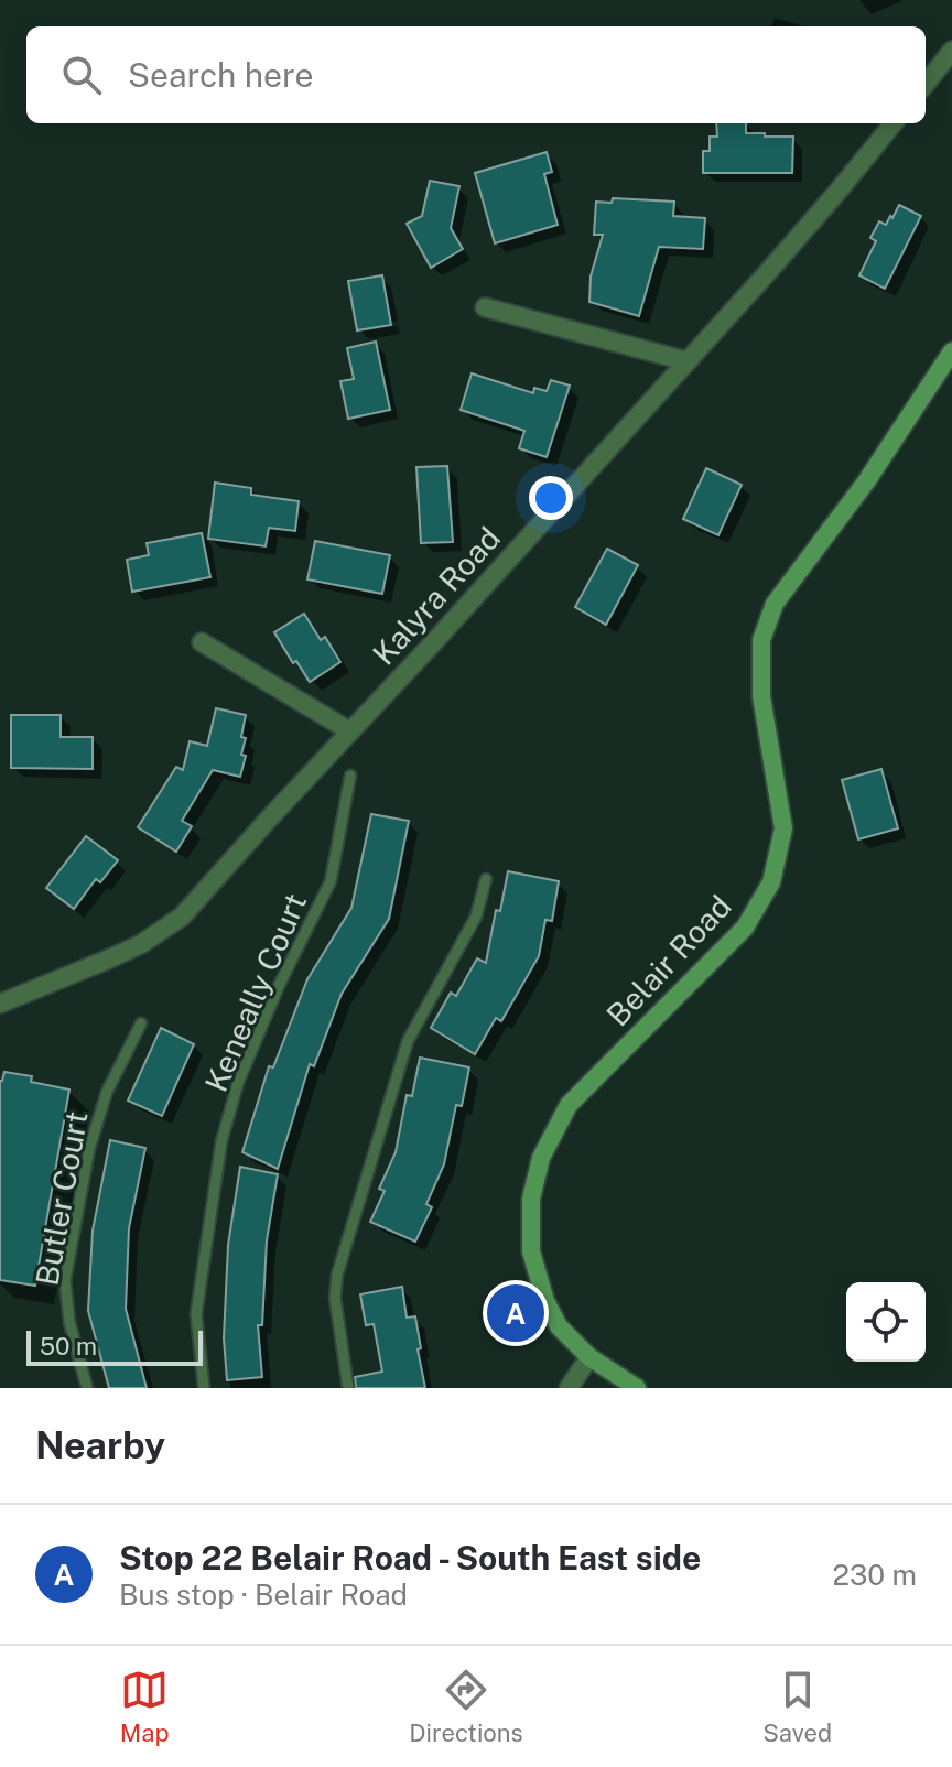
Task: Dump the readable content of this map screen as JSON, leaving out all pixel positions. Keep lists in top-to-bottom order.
{
  "streets": {
    "main road": ["Belair Road"],
    "street": ["Kalyra Road"],
    "lane": ["Keneally Court", "Butler Court"]
  },
  "scale_bar": "50 m",
  "page": {
    "search": "Search here",
    "pins": "A",
    "scale": "50 m",
    "heading": "Nearby",
    "list": [
      {
        "mark": "A",
        "name": "Stop 22 Belair Road - South East side",
        "note": "Bus stop · Belair Road",
        "value": "230 m"
      }
    ],
    "nav": ["Map", "Directions", "Saved"]
  }
}
